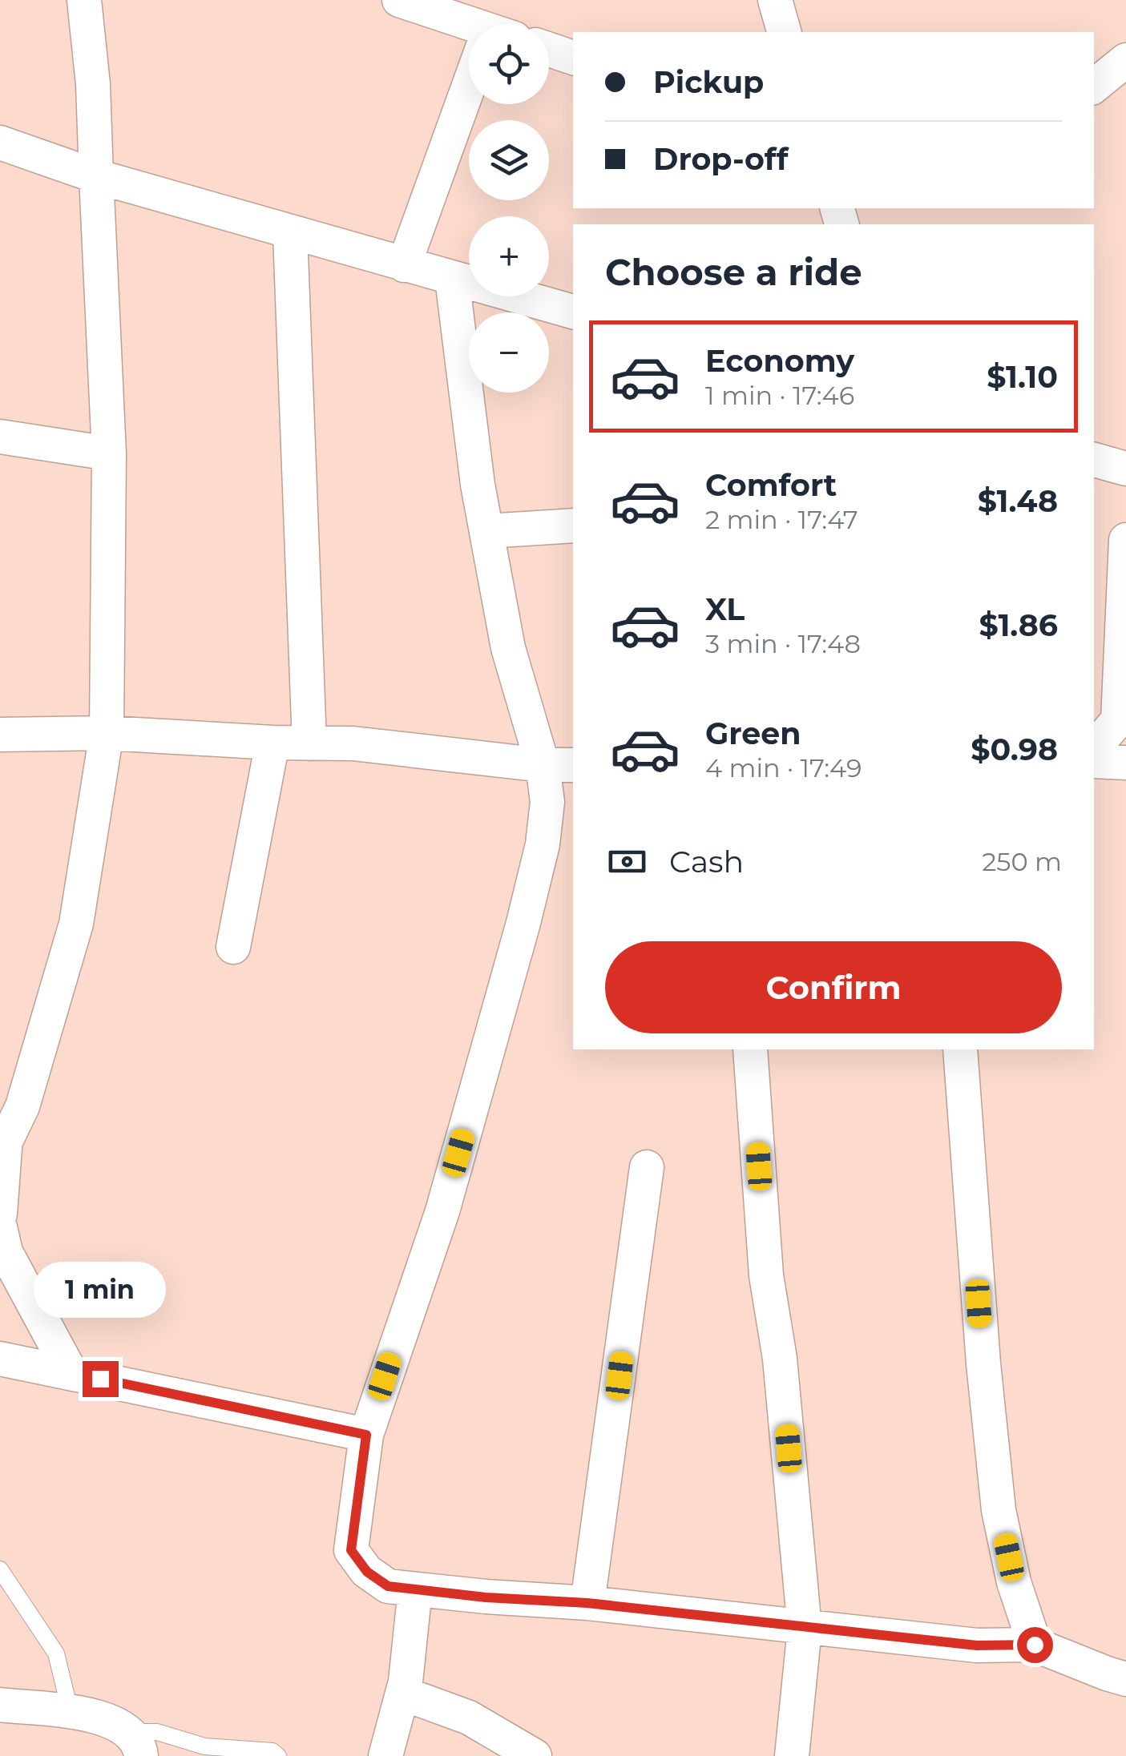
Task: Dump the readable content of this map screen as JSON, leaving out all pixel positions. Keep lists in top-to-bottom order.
{
  "page": {
    "map_buttons": ["+", "−"],
    "banner": ["Pickup", "Drop-off"],
    "heading": "Choose a ride",
    "list": [
      {
        "name": "Economy",
        "note": "1 min · 17:46",
        "value": "$1.10"
      },
      {
        "name": "Comfort",
        "note": "2 min · 17:47",
        "value": "$1.48"
      },
      {
        "name": "XL",
        "note": "3 min · 17:48",
        "value": "$1.86"
      },
      {
        "name": "Green",
        "note": "4 min · 17:49",
        "value": "$0.98"
      }
    ],
    "pay": ["Cash", "250 m"],
    "buttons": "Confirm",
    "bubble": "1 min"
  }
}
